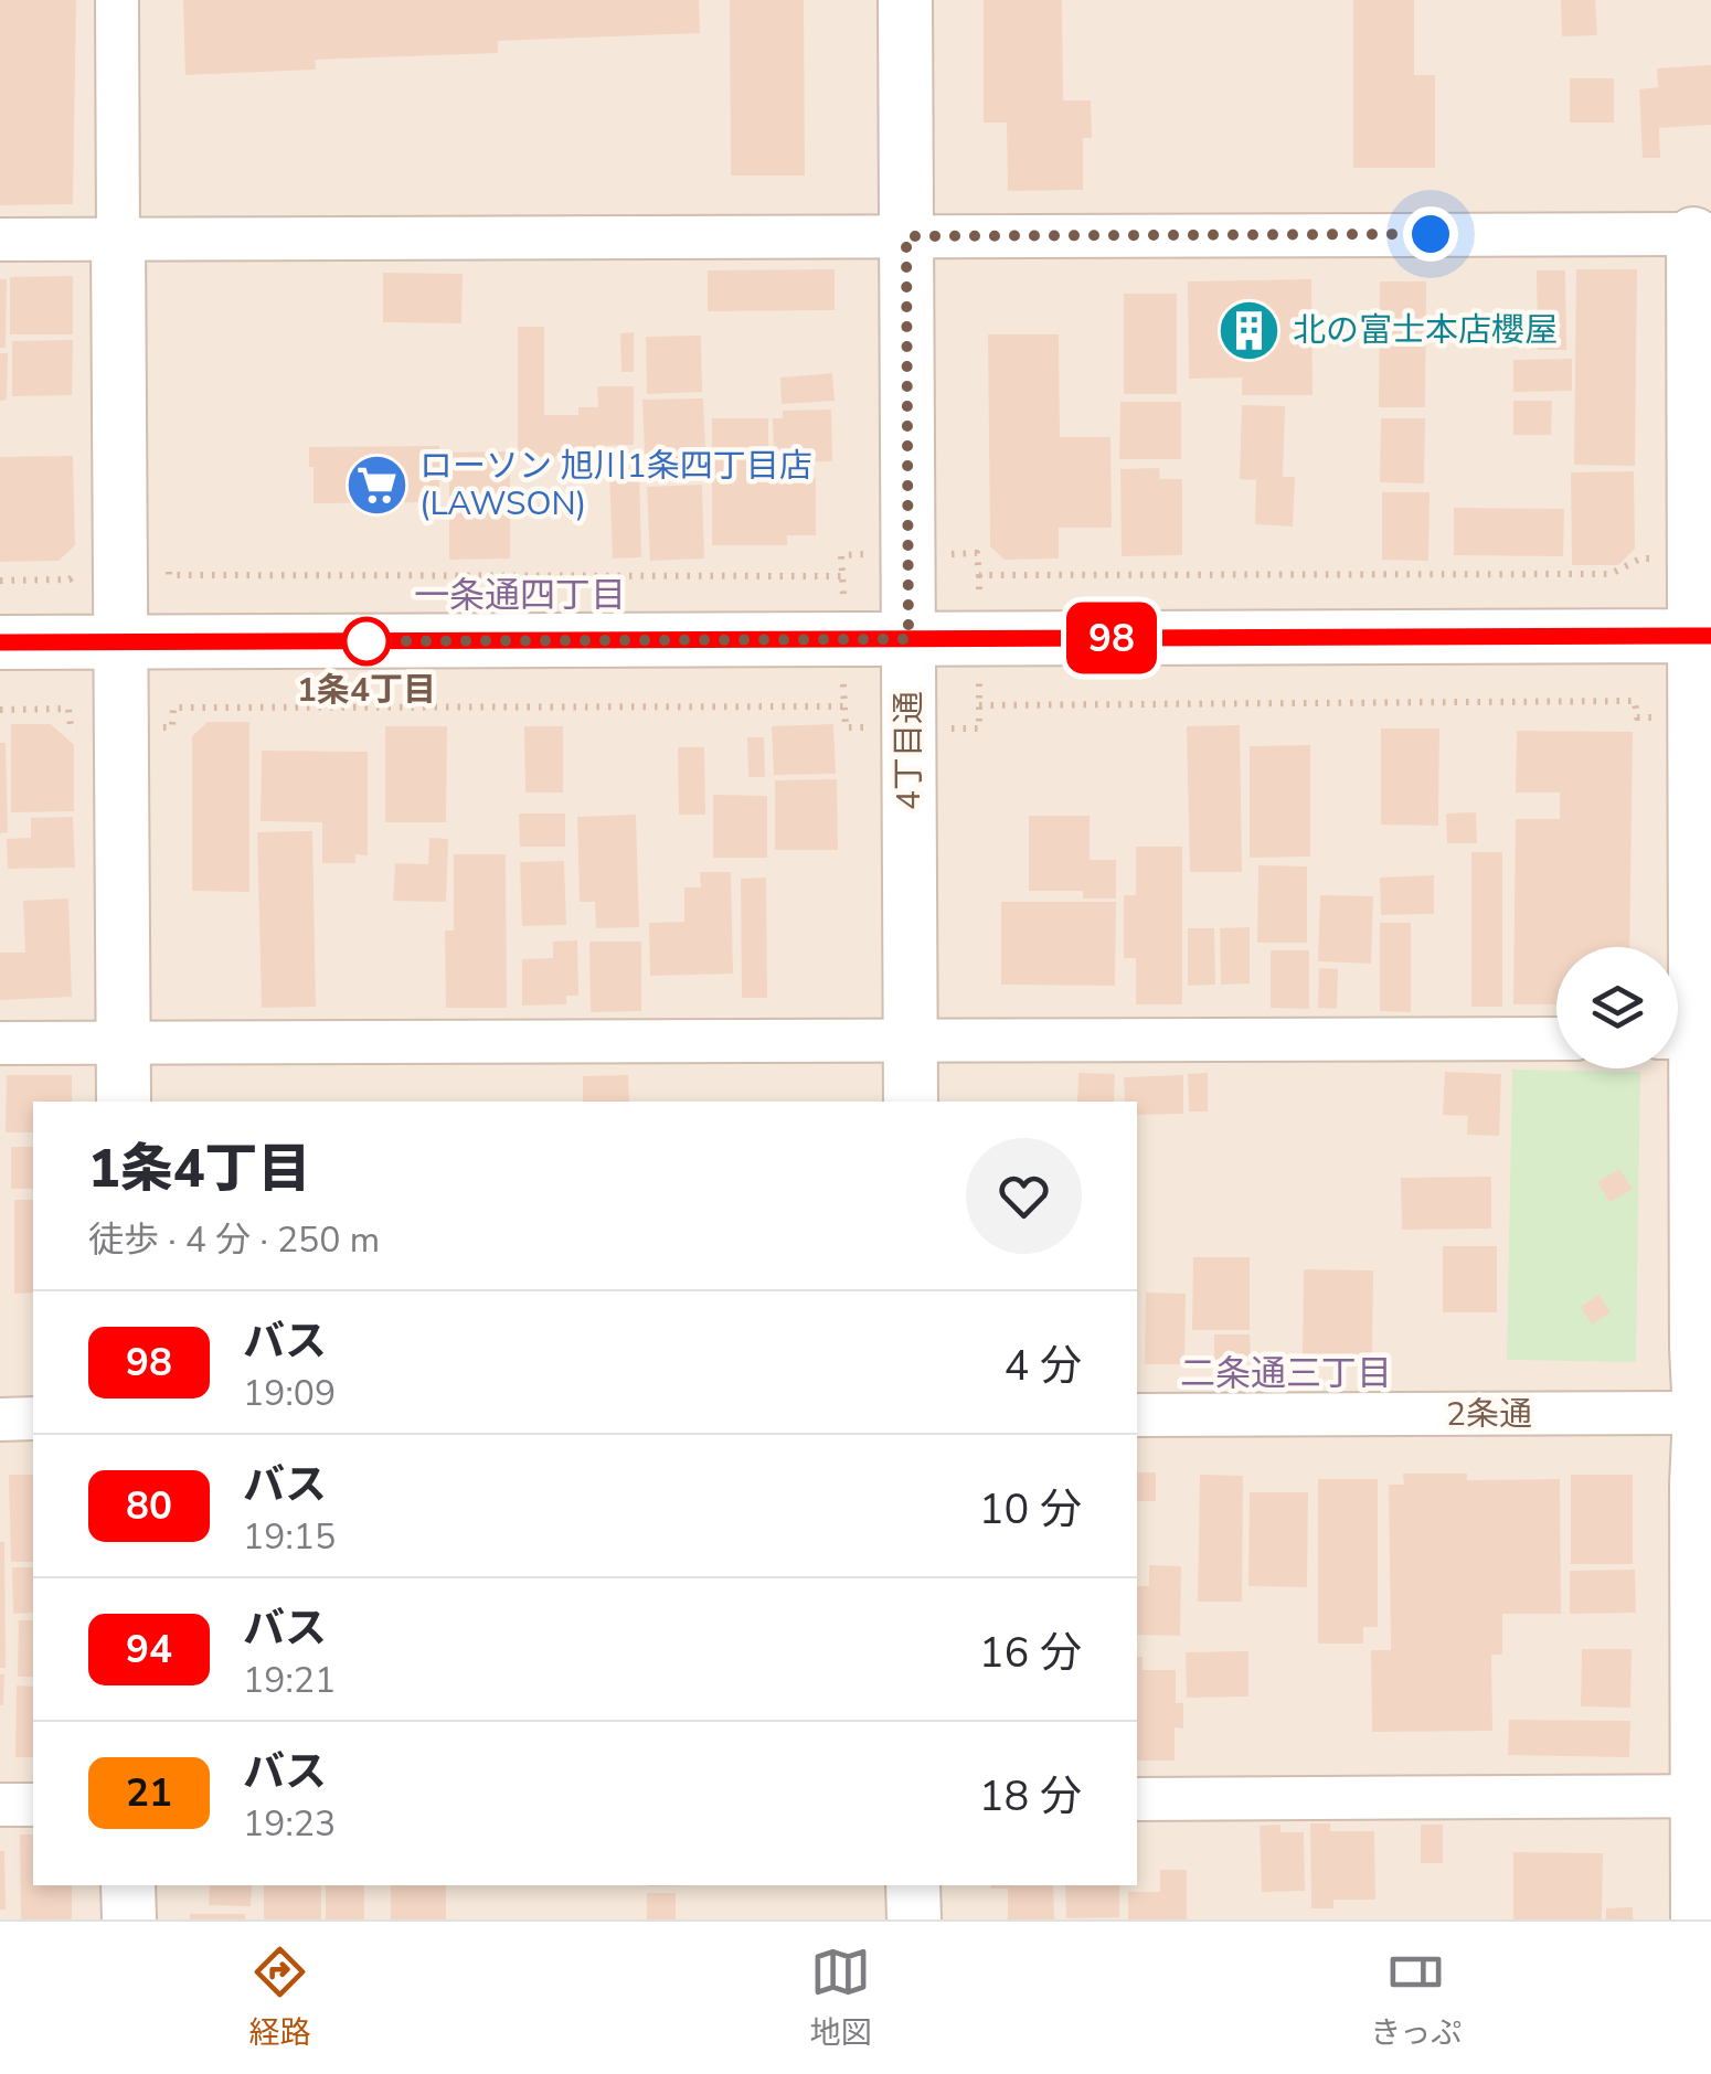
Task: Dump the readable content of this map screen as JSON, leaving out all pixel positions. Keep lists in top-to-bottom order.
{
  "streets": {
    "street": ["4丁目通", "2条通"]
  },
  "districts": ["一条通四丁目", "二条通三丁目"],
  "places": {
    "building": ["北の富士本店櫻屋"],
    "supermarket": ["ローソン 旭川1条四丁目店 (LAWSON)"],
    "other": ["1条4丁目"]
  },
  "lines": ["bus line 98"],
  "page": {
    "on_map": "98",
    "heading": ["1条4丁目", "徒歩 · 4 分 · 250 m"],
    "list": [
      {
        "mark": "98",
        "name": "バス",
        "note": "19:09",
        "value": "4 分"
      },
      {
        "mark": "80",
        "name": "バス",
        "note": "19:15",
        "value": "10 分"
      },
      {
        "mark": "94",
        "name": "バス",
        "note": "19:21",
        "value": "16 分"
      },
      {
        "mark": "21",
        "name": "バス",
        "note": "19:23",
        "value": "18 分"
      }
    ],
    "tabs": ["経路", "地図", "きっぷ"]
  }
}
